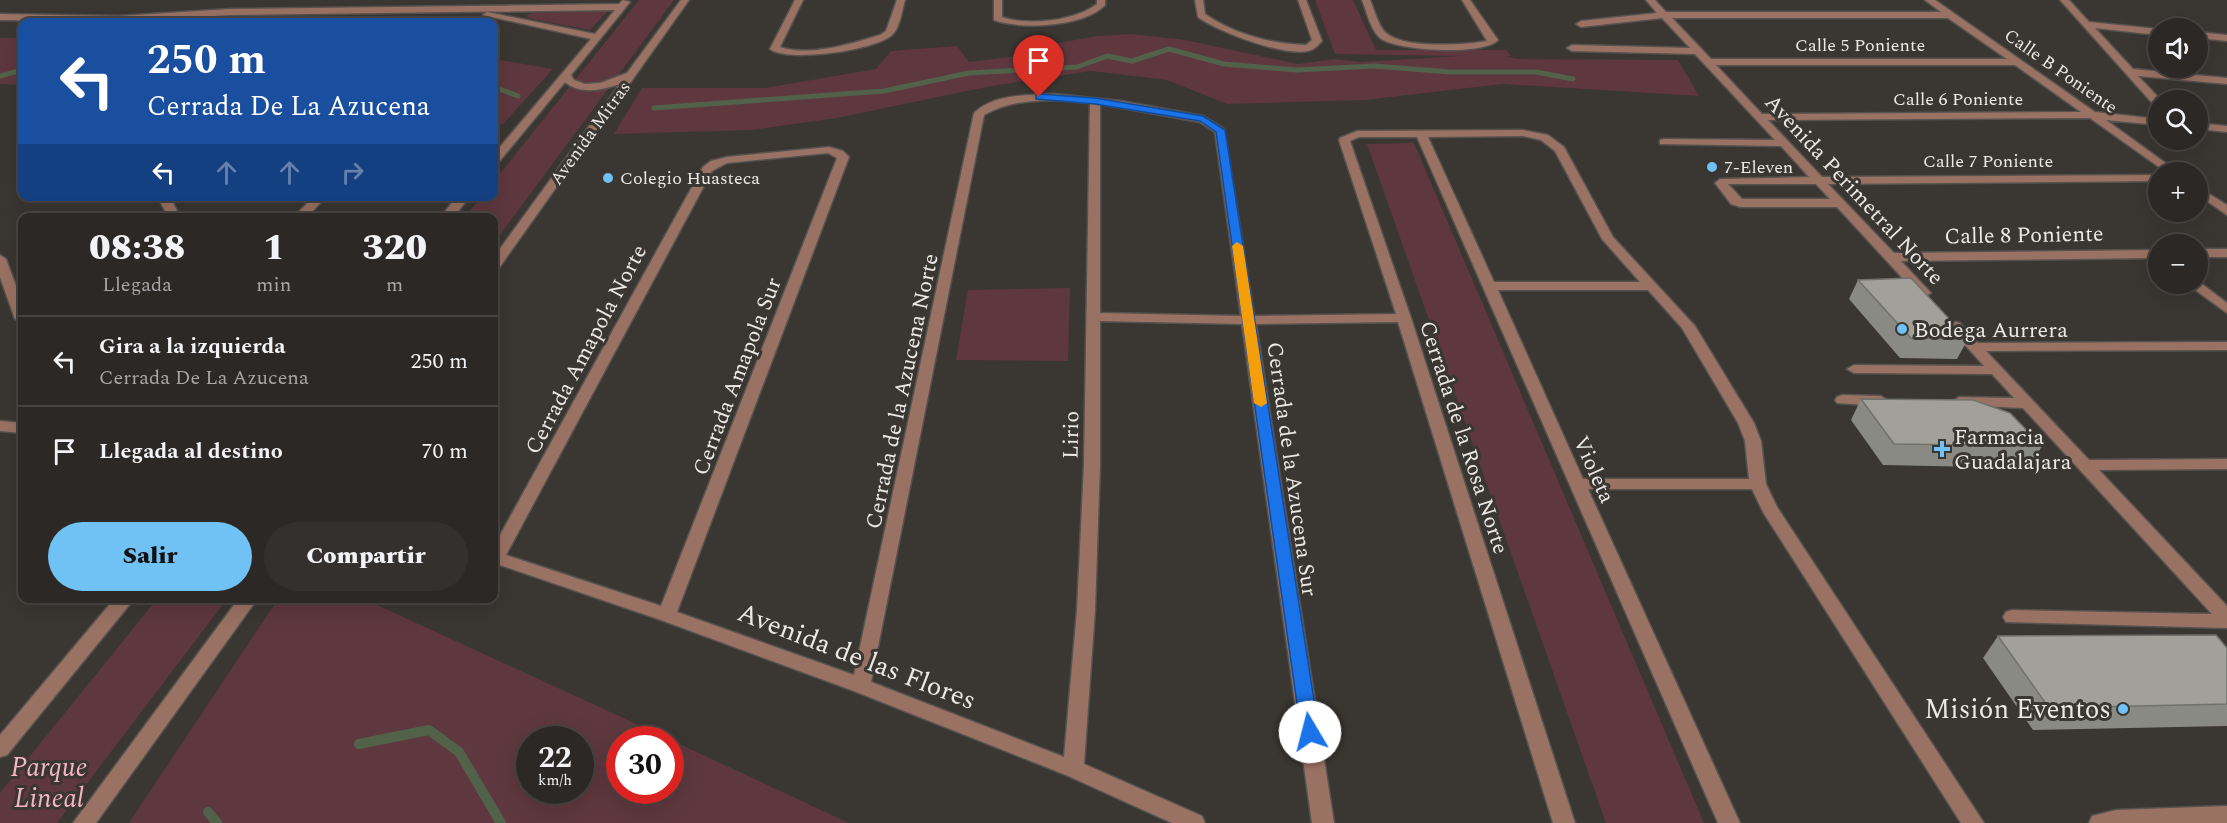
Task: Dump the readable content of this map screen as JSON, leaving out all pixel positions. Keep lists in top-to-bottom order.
{
  "streets": {
    "street": [
      "Calle 5 Poniente",
      "Calle B Poniente",
      "Calle 6 Poniente",
      "Avenida Mitras",
      "Calle 7 Poniente",
      "Avenida Perimetral Norte",
      "Calle 8 Poniente",
      "Cerrada Amapola Norte",
      "Cerrada Amapola Sur",
      "Cerrada de la Azucena Norte",
      "Lirio",
      "Cerrada de la Rosa Norte",
      "Cerrada de la Azucena Sur",
      "Violeta",
      "Avenida de las Flores"
    ]
  },
  "crossings": [
    ["Calle 5 Poniente", "Calle B Poniente"],
    ["Calle 5 Poniente", "Avenida Perimetral Norte"],
    ["Calle B Poniente", "Calle 6 Poniente"],
    ["Calle 6 Poniente", "Avenida Perimetral Norte"],
    ["Calle 7 Poniente", "Avenida Perimetral Norte"],
    ["Avenida Perimetral Norte", "Calle 8 Poniente"],
    ["Cerrada Amapola Norte", "Cerrada Amapola Sur"],
    ["Cerrada Amapola Sur", "Avenida de las Flores"],
    ["Cerrada de la Azucena Norte", "Lirio"],
    ["Cerrada de la Azucena Norte", "Cerrada de la Azucena Sur"],
    ["Cerrada de la Azucena Norte", "Avenida de las Flores"],
    ["Lirio", "Cerrada de la Azucena Sur"],
    ["Lirio", "Avenida de las Flores"],
    ["Cerrada de la Rosa Norte", "Violeta"]
  ],
  "parks": ["Parque Lineal"],
  "places": {
    "other": [
      "7-Eleven",
      "Colegio Huasteca",
      "Bodega Aurrera",
      "Misión Eventos"
    ],
    "health": ["Farmacia Guadalajara"]
  },
  "page": {
    "map_buttons": ["+", "−"],
    "turn": ["250 m", "Cerrada De La Azucena"],
    "eta": [
      "08:38",
      "Llegada",
      "1",
      "min",
      "320",
      "m"
    ],
    "list": [
      {
        "name": "Gira a la izquierda",
        "note": "Cerrada De La Azucena",
        "value": "250 m"
      },
      {
        "name": "Llegada al destino",
        "value": "70 m"
      }
    ],
    "buttons": ["Salir", "Compartir"],
    "speed": "22 km/h",
    "limit": "30"
  }
}
